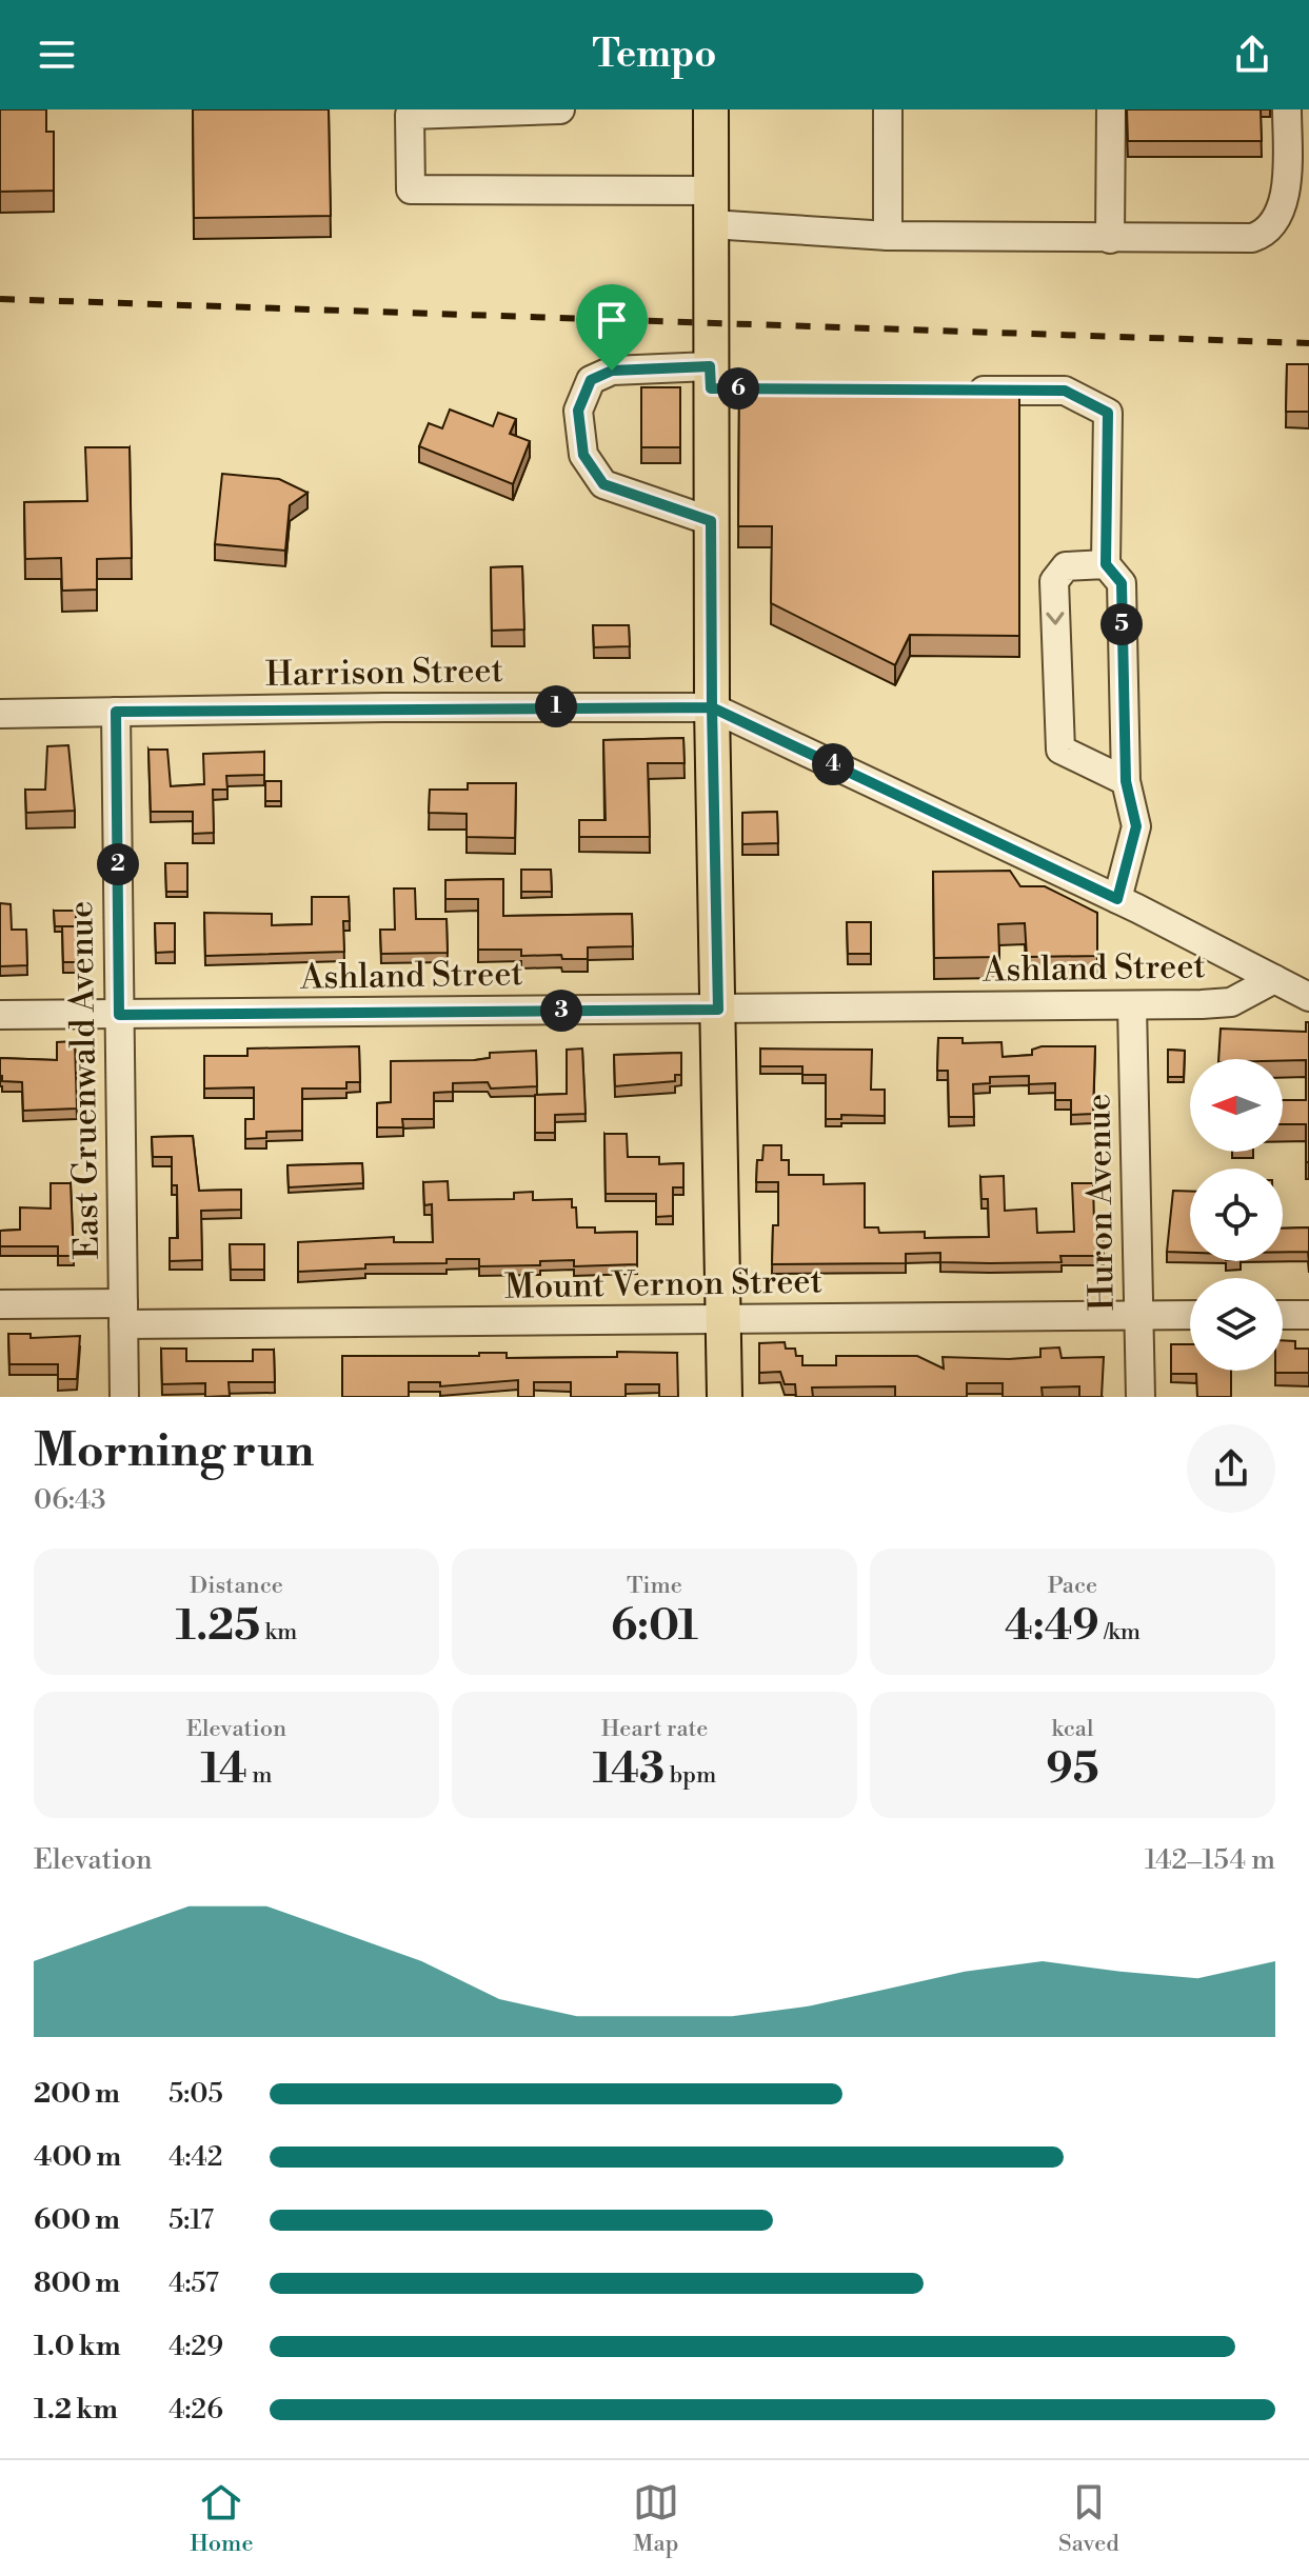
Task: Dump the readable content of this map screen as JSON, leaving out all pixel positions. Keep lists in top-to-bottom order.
{
  "streets": {
    "street": [
      "Harrison Street",
      "Ashland Street",
      "East Gruenwald Avenue",
      "Huron Avenue",
      "Mount Vernon Street"
    ]
  },
  "crossings": [
    ["Harrison Street", "Ashland Street"],
    ["Harrison Street", "East Gruenwald Avenue"],
    ["Ashland Street", "East Gruenwald Avenue"],
    ["Ashland Street", "Huron Avenue"],
    ["East Gruenwald Avenue", "Mount Vernon Street"],
    ["Huron Avenue", "Mount Vernon Street"]
  ],
  "north": "left",
  "page": {
    "header": "Tempo",
    "pins": [
      "6",
      "5",
      "1",
      "4",
      "2",
      "3"
    ],
    "heading": ["Morning run", "06:43"],
    "stats": [
      ["Distance", "1.25 km"],
      ["Time", "6:01"],
      ["Pace", "4:49 /km"],
      ["Elevation", "14 m"],
      ["Heart rate", "143 bpm"],
      ["kcal", "95"]
    ],
    "chart": ["Elevation", "142–154 m"],
    "list": [
      {
        "name": "200 m",
        "note": "5:05"
      },
      {
        "name": "400 m",
        "note": "4:42"
      },
      {
        "name": "600 m",
        "note": "5:17"
      },
      {
        "name": "800 m",
        "note": "4:57"
      },
      {
        "name": "1.0 km",
        "note": "4:29"
      },
      {
        "name": "1.2 km",
        "note": "4:26"
      }
    ],
    "tabs": ["Home", "Map", "Saved"]
  }
}
